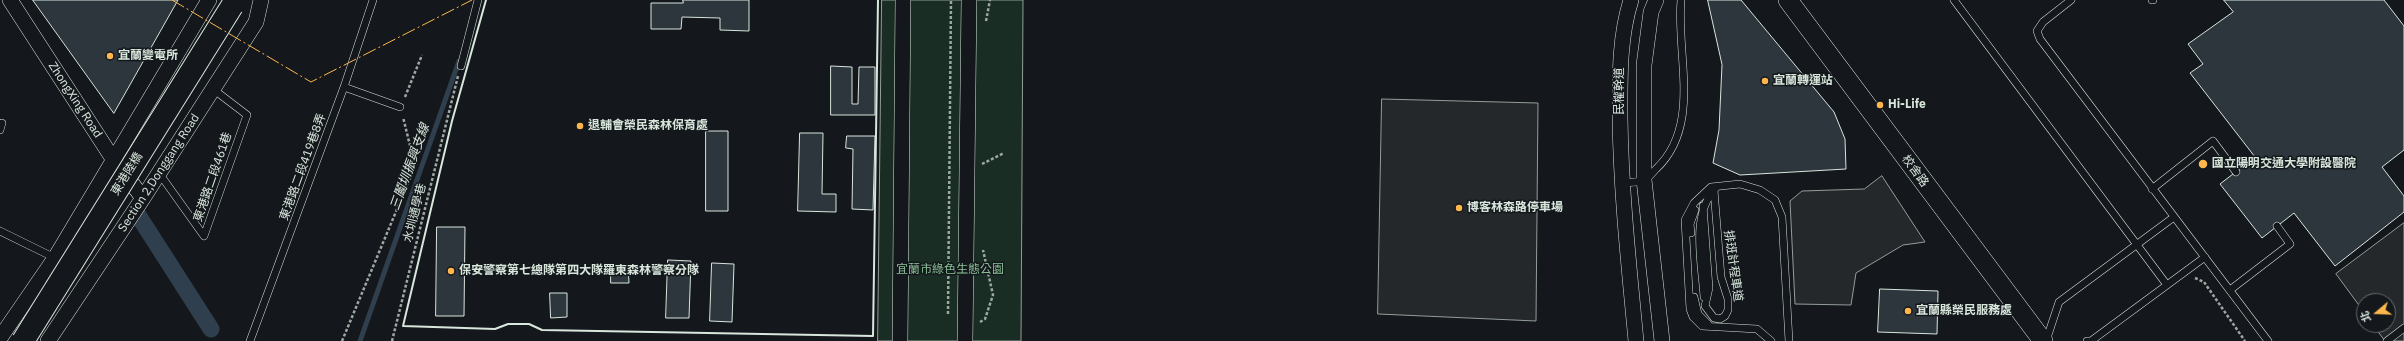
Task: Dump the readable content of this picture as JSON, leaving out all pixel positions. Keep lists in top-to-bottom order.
{
  "streets": {
    "main road": ["東港陸橋"],
    "street": [
      "民權幹道",
      "ZhongXing Road",
      "校舍路",
      "Section 2,Donggang Road"
    ],
    "lane": ["東港路二段419巷8弄", "東港路二段461巷", "排班計程車道"],
    "path": ["水圳通學巷"]
  },
  "crossings": [
    ["ZhongXing Road", "Section 2,Donggang Road"],
    ["Section 2,Donggang Road", "東港路二段461巷"]
  ],
  "water": ["三鬮圳振興支線"],
  "parks": ["宜蘭市綠色生態公園"],
  "places": [
    "宜蘭變電所",
    "宜蘭轉運站",
    "Hi-Life",
    "退輔會榮民森林保育處",
    "國立陽明交通大學附設醫院",
    "博客林森路停車場",
    "保安警察第七總隊第四大隊羅東森林警察分隊",
    "宜蘭縣榮民服務處"
  ],
  "north": "left"
}
